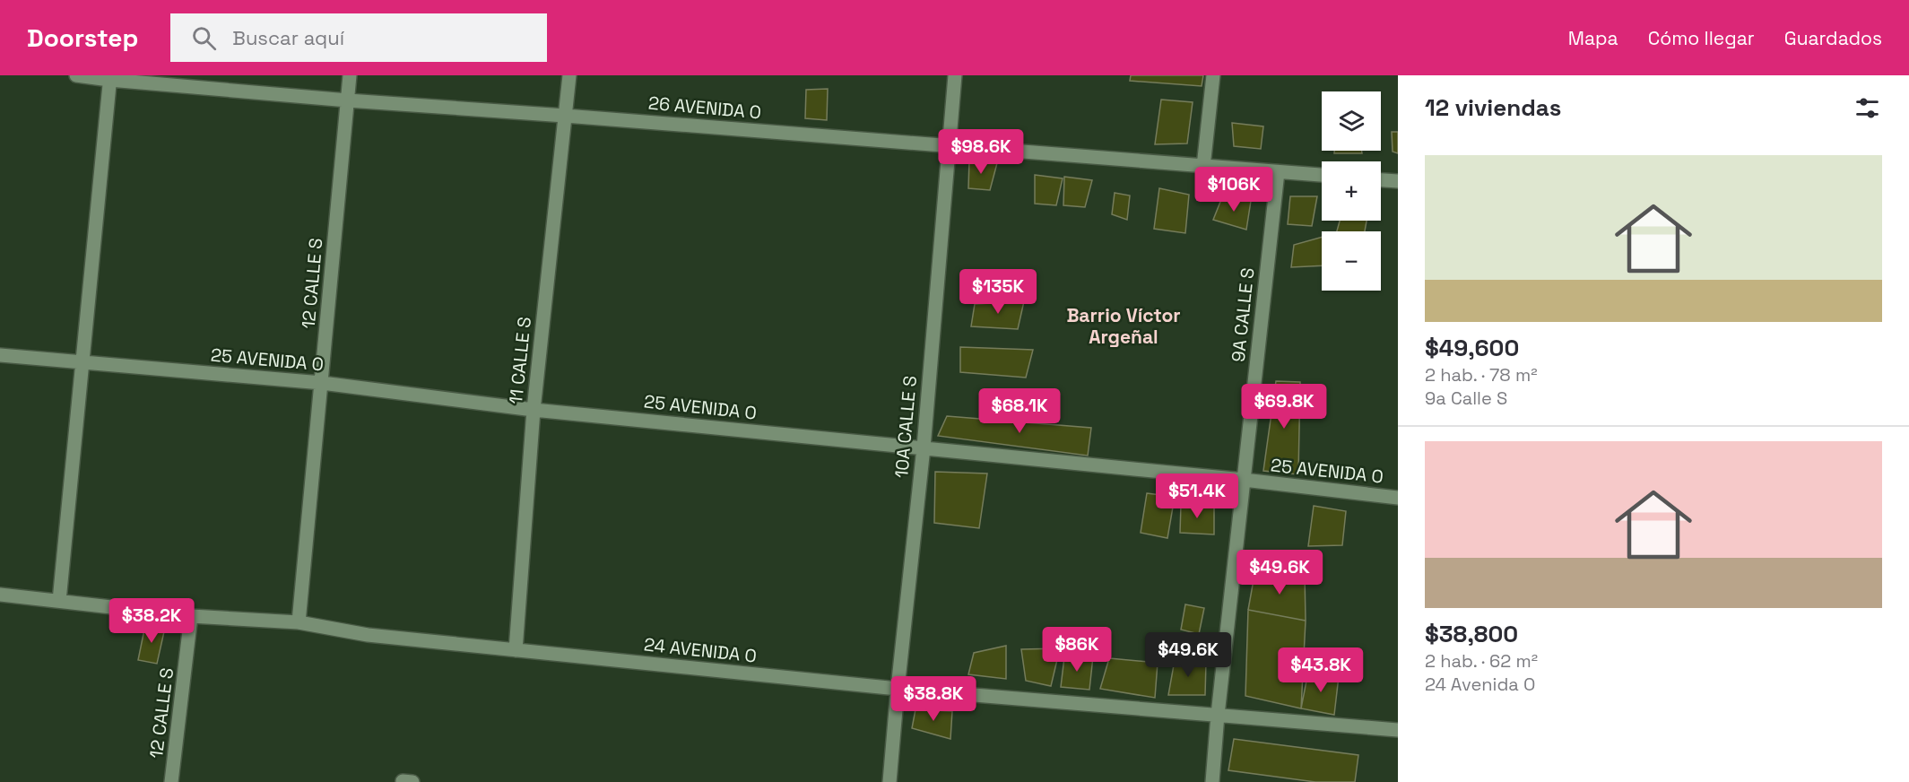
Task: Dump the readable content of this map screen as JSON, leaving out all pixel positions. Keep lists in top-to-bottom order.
{
  "streets": {
    "street": [
      "26 AVENIDA O",
      "12 CALLE S",
      "9A CALLE S",
      "25 AVENIDA O",
      "11 CALLE S",
      "10A CALLE S",
      "24 AVENIDA O"
    ]
  },
  "crossings": [
    ["26 AVENIDA O", "12 CALLE S"],
    ["26 AVENIDA O", "9A CALLE S"],
    ["26 AVENIDA O", "11 CALLE S"],
    ["26 AVENIDA O", "10A CALLE S"],
    ["12 CALLE S", "25 AVENIDA O"],
    ["12 CALLE S", "24 AVENIDA O"],
    ["9A CALLE S", "25 AVENIDA O"],
    ["9A CALLE S", "24 AVENIDA O"],
    ["25 AVENIDA O", "11 CALLE S"],
    ["25 AVENIDA O", "10A CALLE S"],
    ["11 CALLE S", "24 AVENIDA O"],
    ["10A CALLE S", "24 AVENIDA O"]
  ],
  "districts": ["Barrio Víctor Argeñal"],
  "page": {
    "header": "Doorstep",
    "search": "Buscar aquí",
    "nav": ["Mapa", "Cómo llegar", "Guardados"],
    "heading": "12 viviendas",
    "map_buttons": ["+", "−"],
    "price": [
      "$98.6K",
      "$106K",
      "$135K",
      "$69.8K",
      "$68.1K",
      "$51.4K",
      "$49.6K",
      "$38.2K",
      "$86K",
      "$49.6K",
      "$43.8K",
      "$38.8K"
    ],
    "list": [
      {
        "name": "$49,600",
        "note": "2 hab. · 78 m² · 9a Calle S"
      },
      {
        "name": "$38,800",
        "note": "2 hab. · 62 m² · 24 Avenida O"
      }
    ]
  }
}
